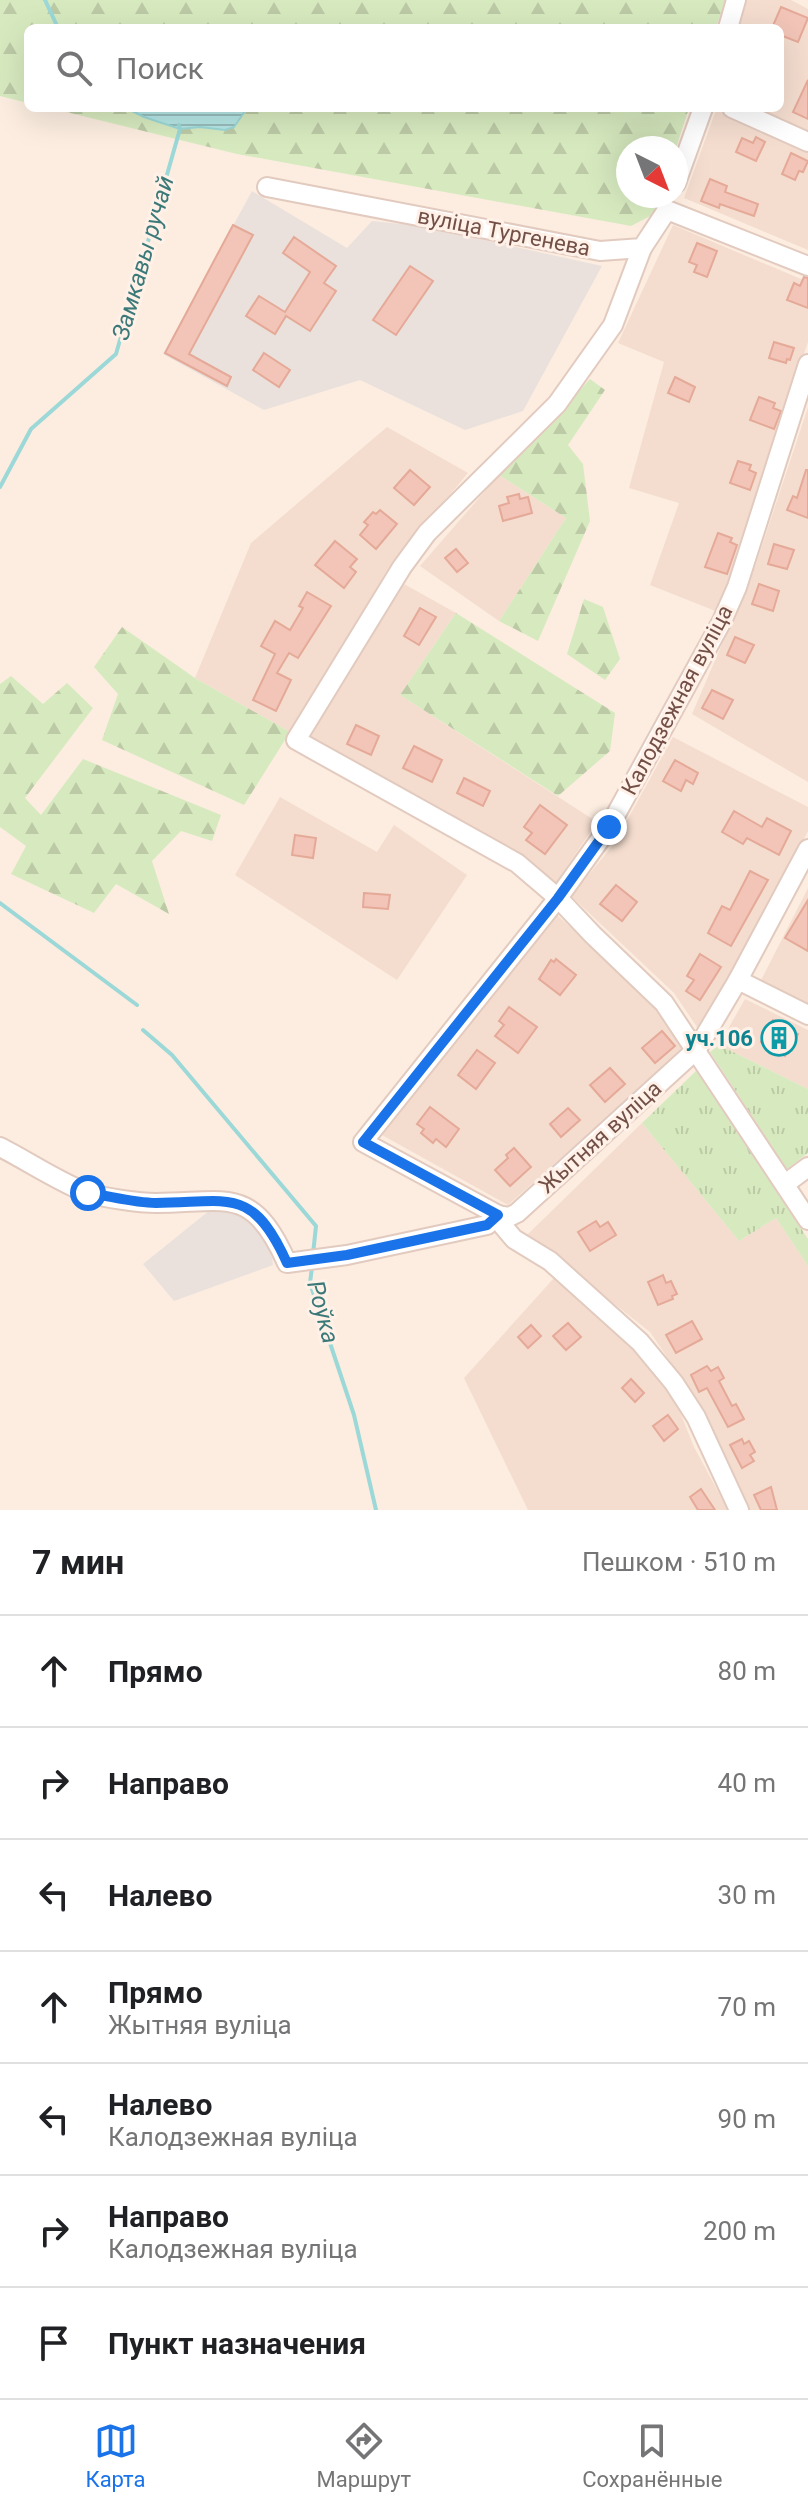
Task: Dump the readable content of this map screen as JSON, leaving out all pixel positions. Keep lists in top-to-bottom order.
{
  "streets": {
    "street": ["вуліца Тургенева", "Калодзежная вуліца", "Жытняя вуліца"]
  },
  "crossings": [
    ["Калодзежная вуліца", "Жытняя вуліца"]
  ],
  "water": ["Замкавы ручай", "Роўка"],
  "places": {
    "building": ["уч.106"]
  },
  "north": "bottom right",
  "page": {
    "search": "Поиск",
    "heading": ["7 мин", "Пешком · 510 m"],
    "list": [
      ["Прямо", "80 m"],
      ["Направо", "40 m"],
      ["Налево", "30 m"],
      ["Прямо", "Жытняя вуліца", "70 m"],
      ["Налево", "Калодзежная вуліца", "90 m"],
      ["Направо", "Калодзежная вуліца", "200 m"],
      "Пункт назначения"
    ],
    "nav": ["Карта", "Маршрут", "Сохранённые"]
  }
}
